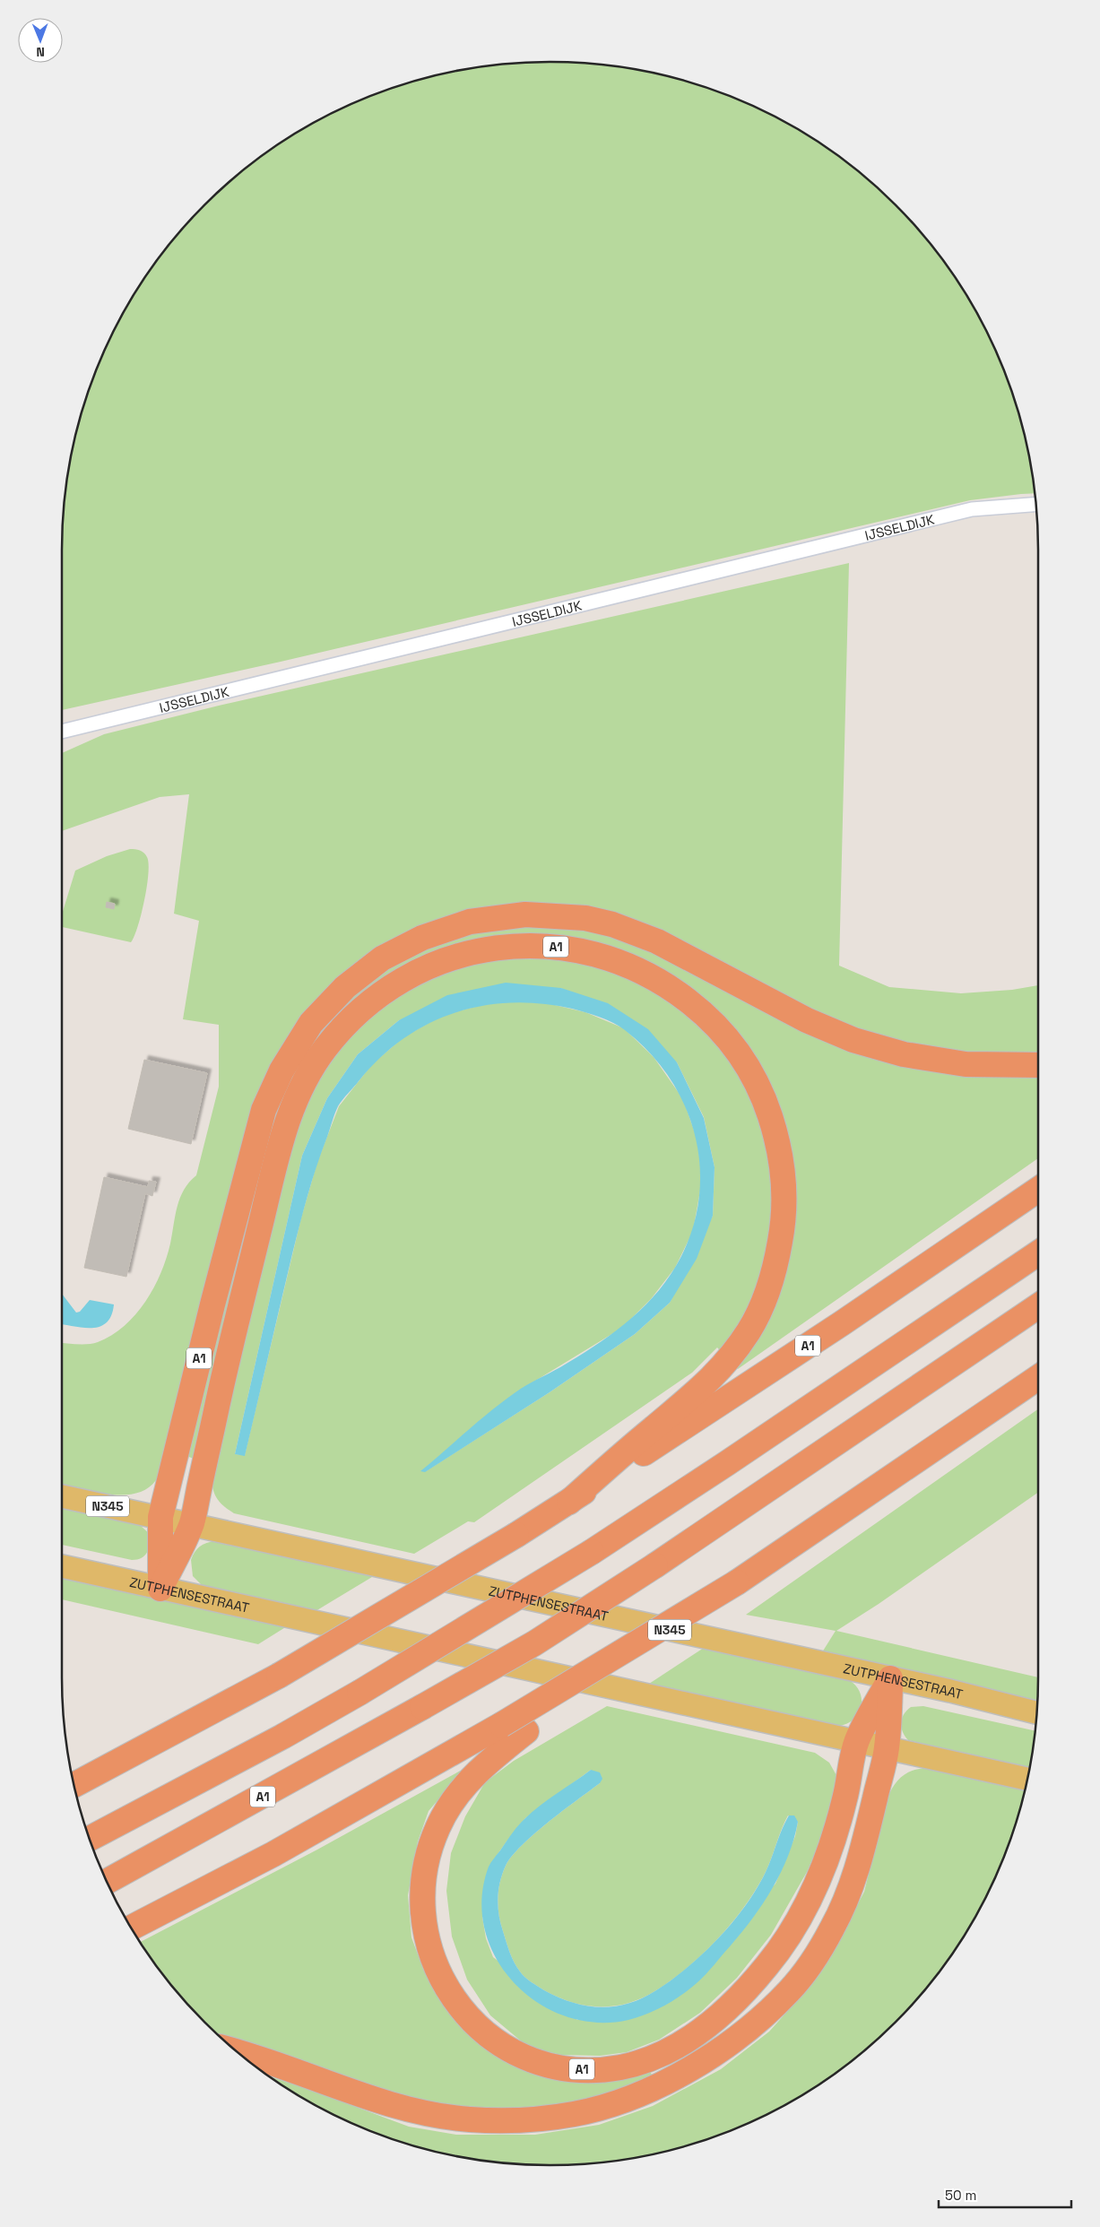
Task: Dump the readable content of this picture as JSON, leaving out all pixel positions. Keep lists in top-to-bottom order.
{
  "streets": {
    "highway": ["A1"],
    "main road": ["N345", "ZUTPHENSESTRAAT"],
    "street": ["IJSSELDIJK"]
  },
  "crossings": [
    ["A1", "ZUTPHENSESTRAAT"]
  ],
  "scale_bar": "50 m",
  "north": "bottom"
}
